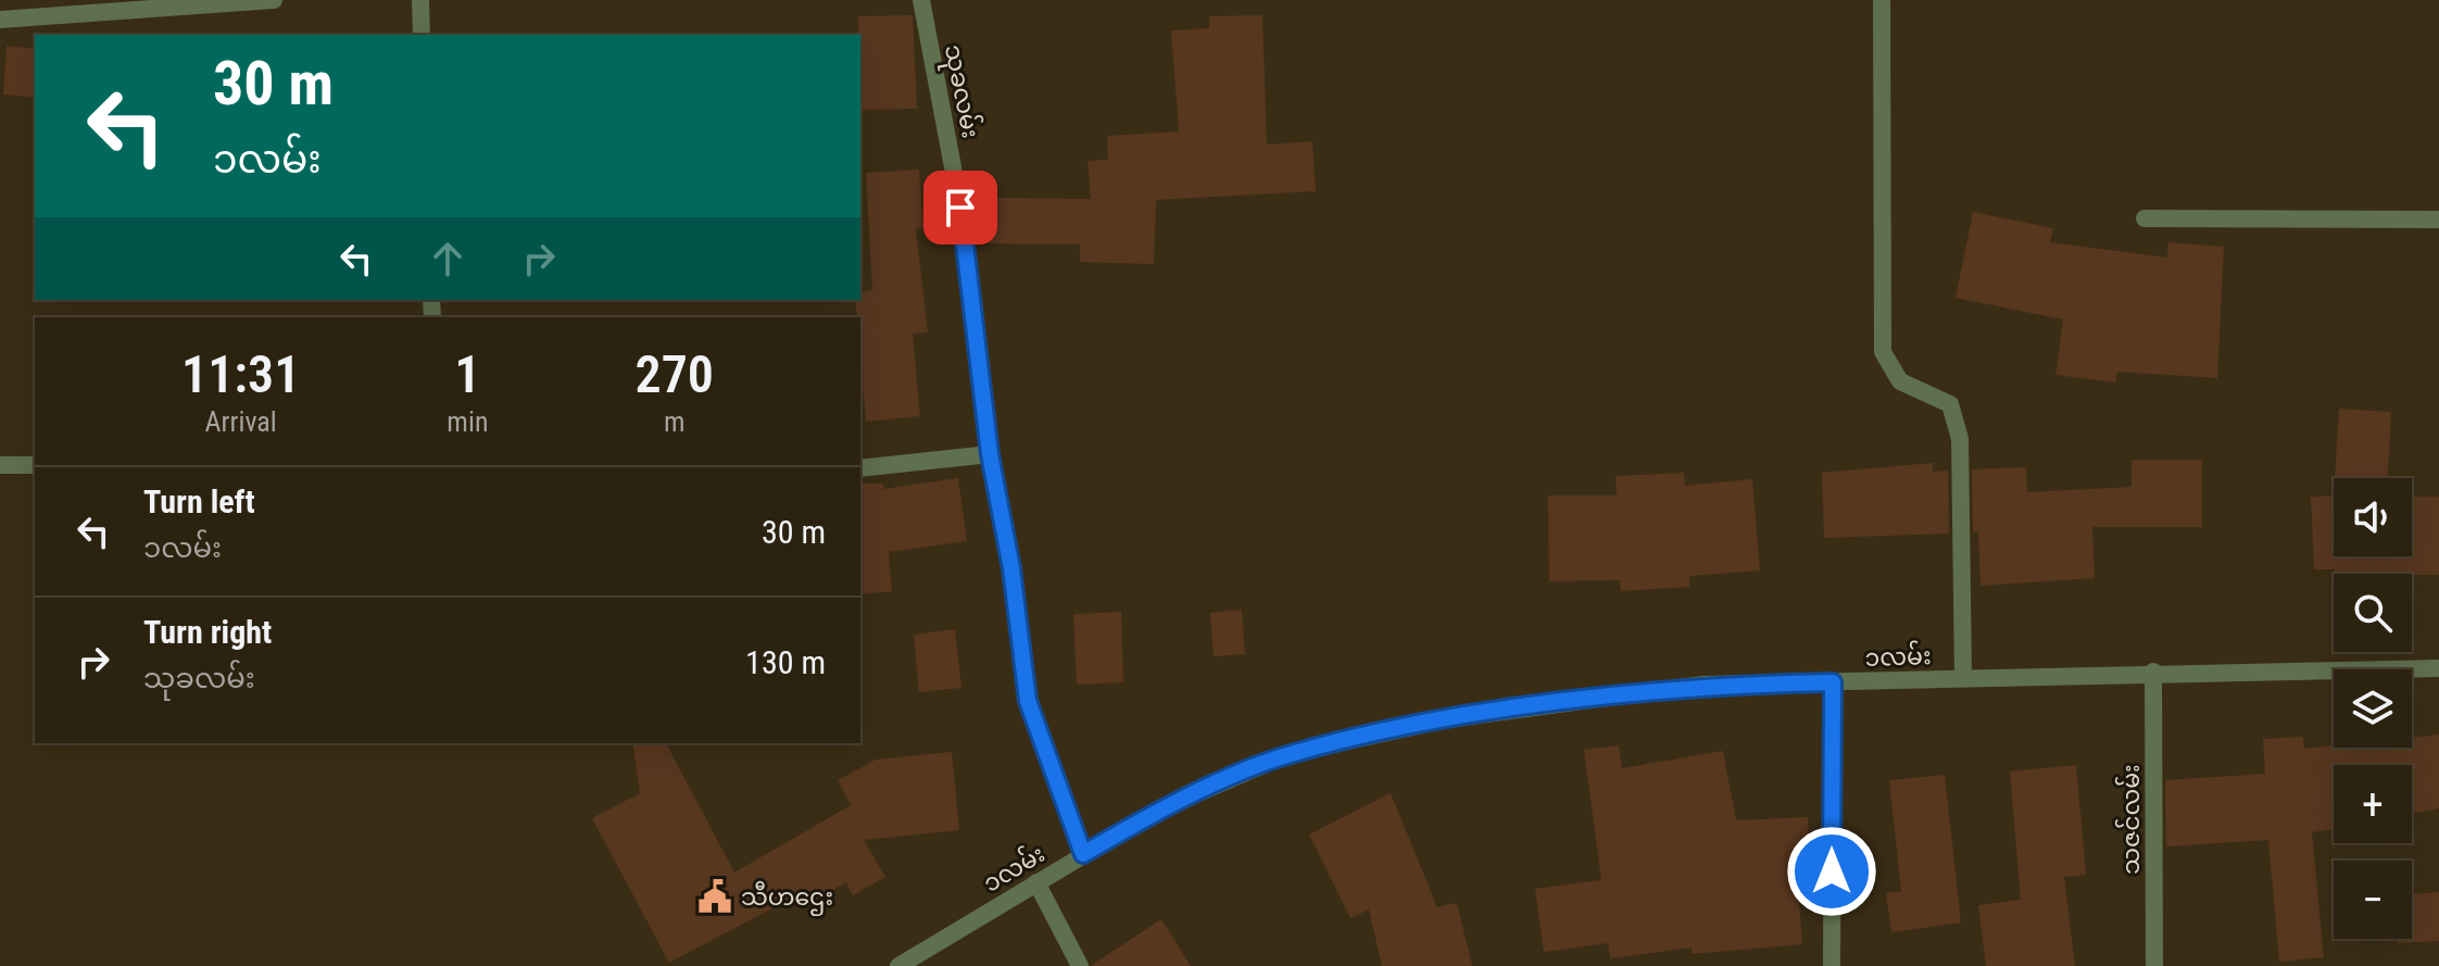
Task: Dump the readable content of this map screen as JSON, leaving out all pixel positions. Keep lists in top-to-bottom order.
{
  "streets": {
    "street": ["သုခလမ်း", "၁လမ်း", "သဇင်လမ်း"]
  },
  "crossings": [
    ["သုခလမ်း", "၁လမ်း"],
    ["၁လမ်း", "သဇင်လမ်း"]
  ],
  "places": {
    "public building": ["သီဟဌေး"]
  },
  "page": {
    "turn": ["30 m", "၁လမ်း"],
    "eta": [
      "11:31",
      "Arrival",
      "1",
      "min",
      "270",
      "m"
    ],
    "list": [
      {
        "name": "Turn left",
        "note": "၁လမ်း",
        "value": "30 m"
      },
      {
        "name": "Turn right",
        "note": "သုခလမ်း",
        "value": "130 m"
      }
    ],
    "map_buttons": ["+", "−"]
  }
}
